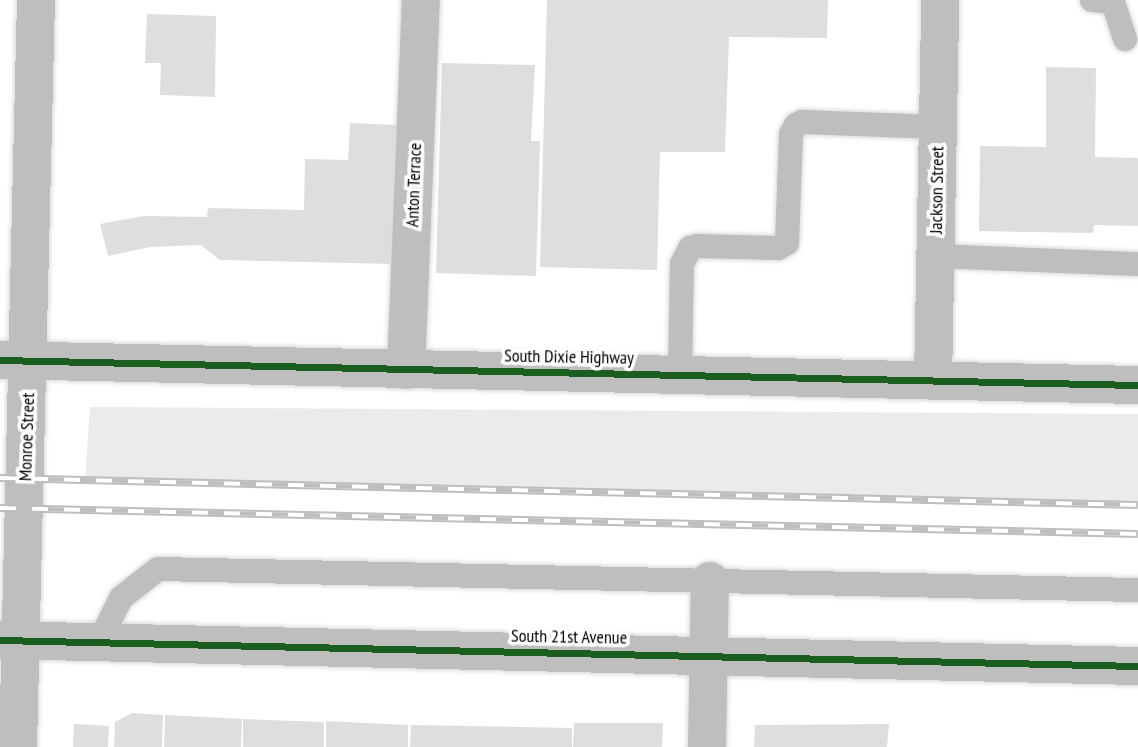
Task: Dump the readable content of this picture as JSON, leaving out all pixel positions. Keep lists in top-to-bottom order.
{
  "streets": {
    "main road": [
      "Anton Terrace",
      "Jackson Street",
      "South Dixie Highway",
      "Monroe Street",
      "South 21st Avenue"
    ]
  },
  "crossings": [
    ["Anton Terrace", "South Dixie Highway"],
    ["Jackson Street", "South Dixie Highway"],
    ["South Dixie Highway", "Monroe Street"],
    ["Monroe Street", "South 21st Avenue"]
  ]
}
